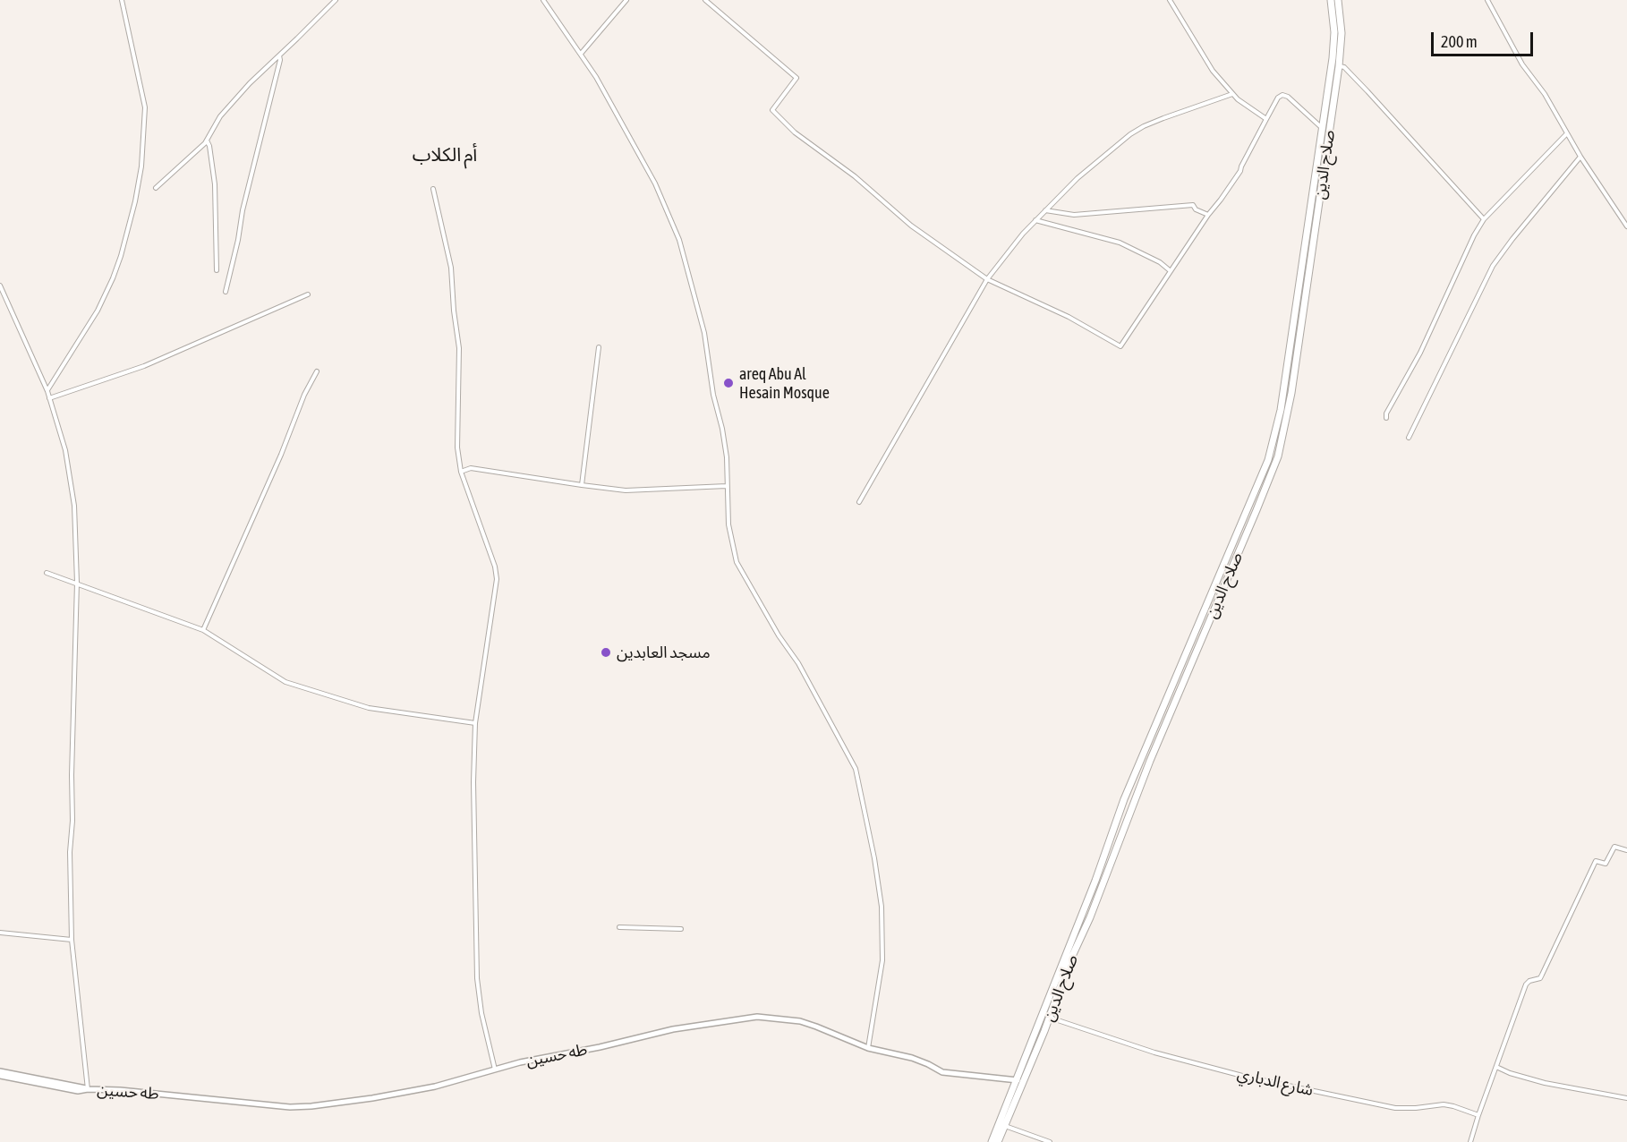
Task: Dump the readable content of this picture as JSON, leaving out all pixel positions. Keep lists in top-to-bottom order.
{
  "streets": {
    "highway": ["صلاح الدين"],
    "street": ["طه حسين", "شارع الدباري"]
  },
  "crossings": [
    ["صلاح الدين", "طه حسين"],
    ["صلاح الدين", "شارع الدباري"]
  ],
  "districts": ["أم الكلاب"],
  "places": ["areq Abu Al Hesain Mosque", "مسجد العابدين"],
  "scale_bar": "200 m"
}
